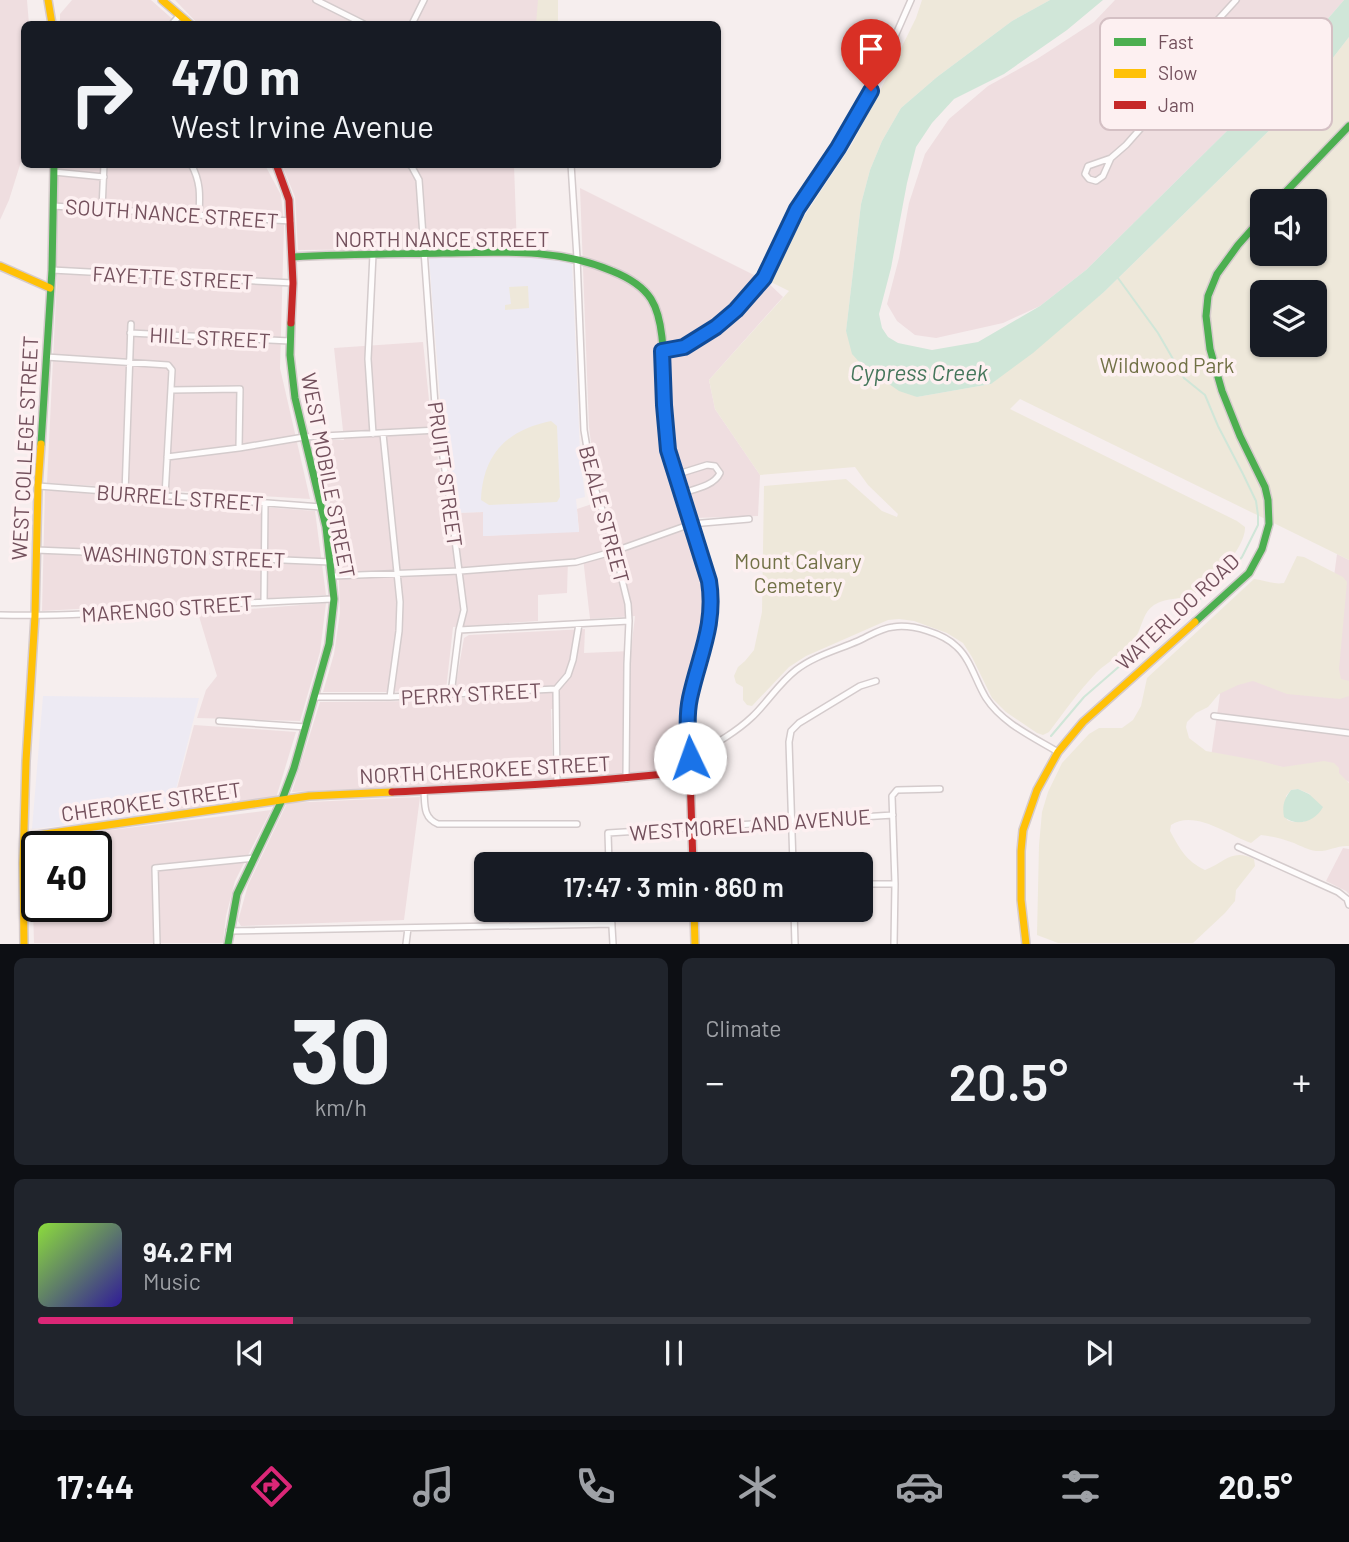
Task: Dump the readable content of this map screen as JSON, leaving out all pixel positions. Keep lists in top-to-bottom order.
{
  "streets": {
    "street": [
      "SOUTH NANCE STREET",
      "NORTH NANCE STREET",
      "FAYETTE STREET",
      "HILL STREET",
      "WEST COLLEGE STREET",
      "PRUITT STREET",
      "WEST MOBILE STREET",
      "BURRELL STREET",
      "BEALE STREET",
      "WASHINGTON STREET",
      "MARENGO STREET",
      "WATERLOO ROAD",
      "PERRY STREET",
      "NORTH CHEROKEE STREET",
      "CHEROKEE STREET",
      "WESTMORELAND AVENUE"
    ]
  },
  "crossings": [
    ["SOUTH NANCE STREET", "WEST COLLEGE STREET"],
    ["SOUTH NANCE STREET", "WEST MOBILE STREET"],
    ["NORTH NANCE STREET", "PRUITT STREET"],
    ["NORTH NANCE STREET", "WEST MOBILE STREET"],
    ["NORTH NANCE STREET", "BEALE STREET"],
    ["NORTH NANCE STREET", "NORTH CHEROKEE STREET"],
    ["NORTH NANCE STREET", "WESTMORELAND AVENUE"],
    ["FAYETTE STREET", "WEST COLLEGE STREET"],
    ["FAYETTE STREET", "WEST MOBILE STREET"],
    ["HILL STREET", "WEST MOBILE STREET"],
    ["WEST COLLEGE STREET", "BURRELL STREET"],
    ["WEST COLLEGE STREET", "WASHINGTON STREET"],
    ["WEST COLLEGE STREET", "MARENGO STREET"],
    ["PRUITT STREET", "PERRY STREET"],
    ["WEST MOBILE STREET", "BURRELL STREET"],
    ["WEST MOBILE STREET", "WASHINGTON STREET"],
    ["WEST MOBILE STREET", "MARENGO STREET"],
    ["WEST MOBILE STREET", "PERRY STREET"],
    ["WEST MOBILE STREET", "NORTH CHEROKEE STREET"],
    ["WEST MOBILE STREET", "CHEROKEE STREET"],
    ["BEALE STREET", "NORTH CHEROKEE STREET"],
    ["NORTH CHEROKEE STREET", "CHEROKEE STREET"]
  ],
  "water": ["Cypress Creek"],
  "parks": ["Wildwood Park", "Mount Calvary Cemetery"],
  "legend": ["Fast", "Slow", "Jam"],
  "page": {
    "turn": ["470 m", "West Irvine Avenue"],
    "limit": "40",
    "trip": "17:47 · 3 min · 860 m",
    "tile": [
      ["30", "km/h"],
      "Climate"
    ],
    "heat": ["−", "20.5°", "+"],
    "song": ["94.2 FM", "Music"],
    "tabs": ["17:44", "20.5°"]
  }
}
